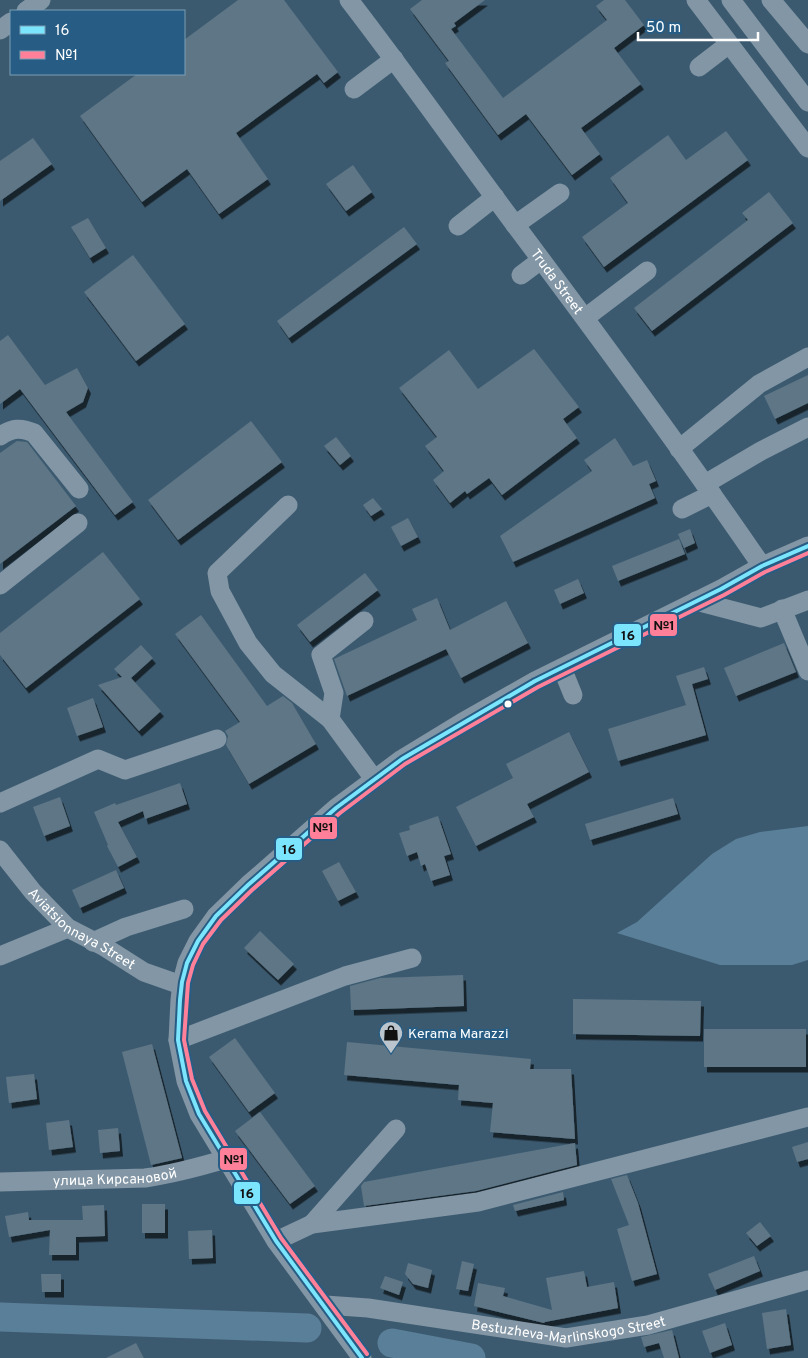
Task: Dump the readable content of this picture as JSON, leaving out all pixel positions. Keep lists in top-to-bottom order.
{
  "streets": {
    "street": [
      "Truda Street",
      "Aviatsionnaya Street",
      "улица Кирсановой",
      "Bestuzheva-Marlinskogo Street"
    ]
  },
  "places": {
    "shop": ["Kerama Marazzi"]
  },
  "lines": ["transit line 16", "transit line №1"],
  "legend": ["16", "№1"],
  "scale_bar": "50 m"
}
